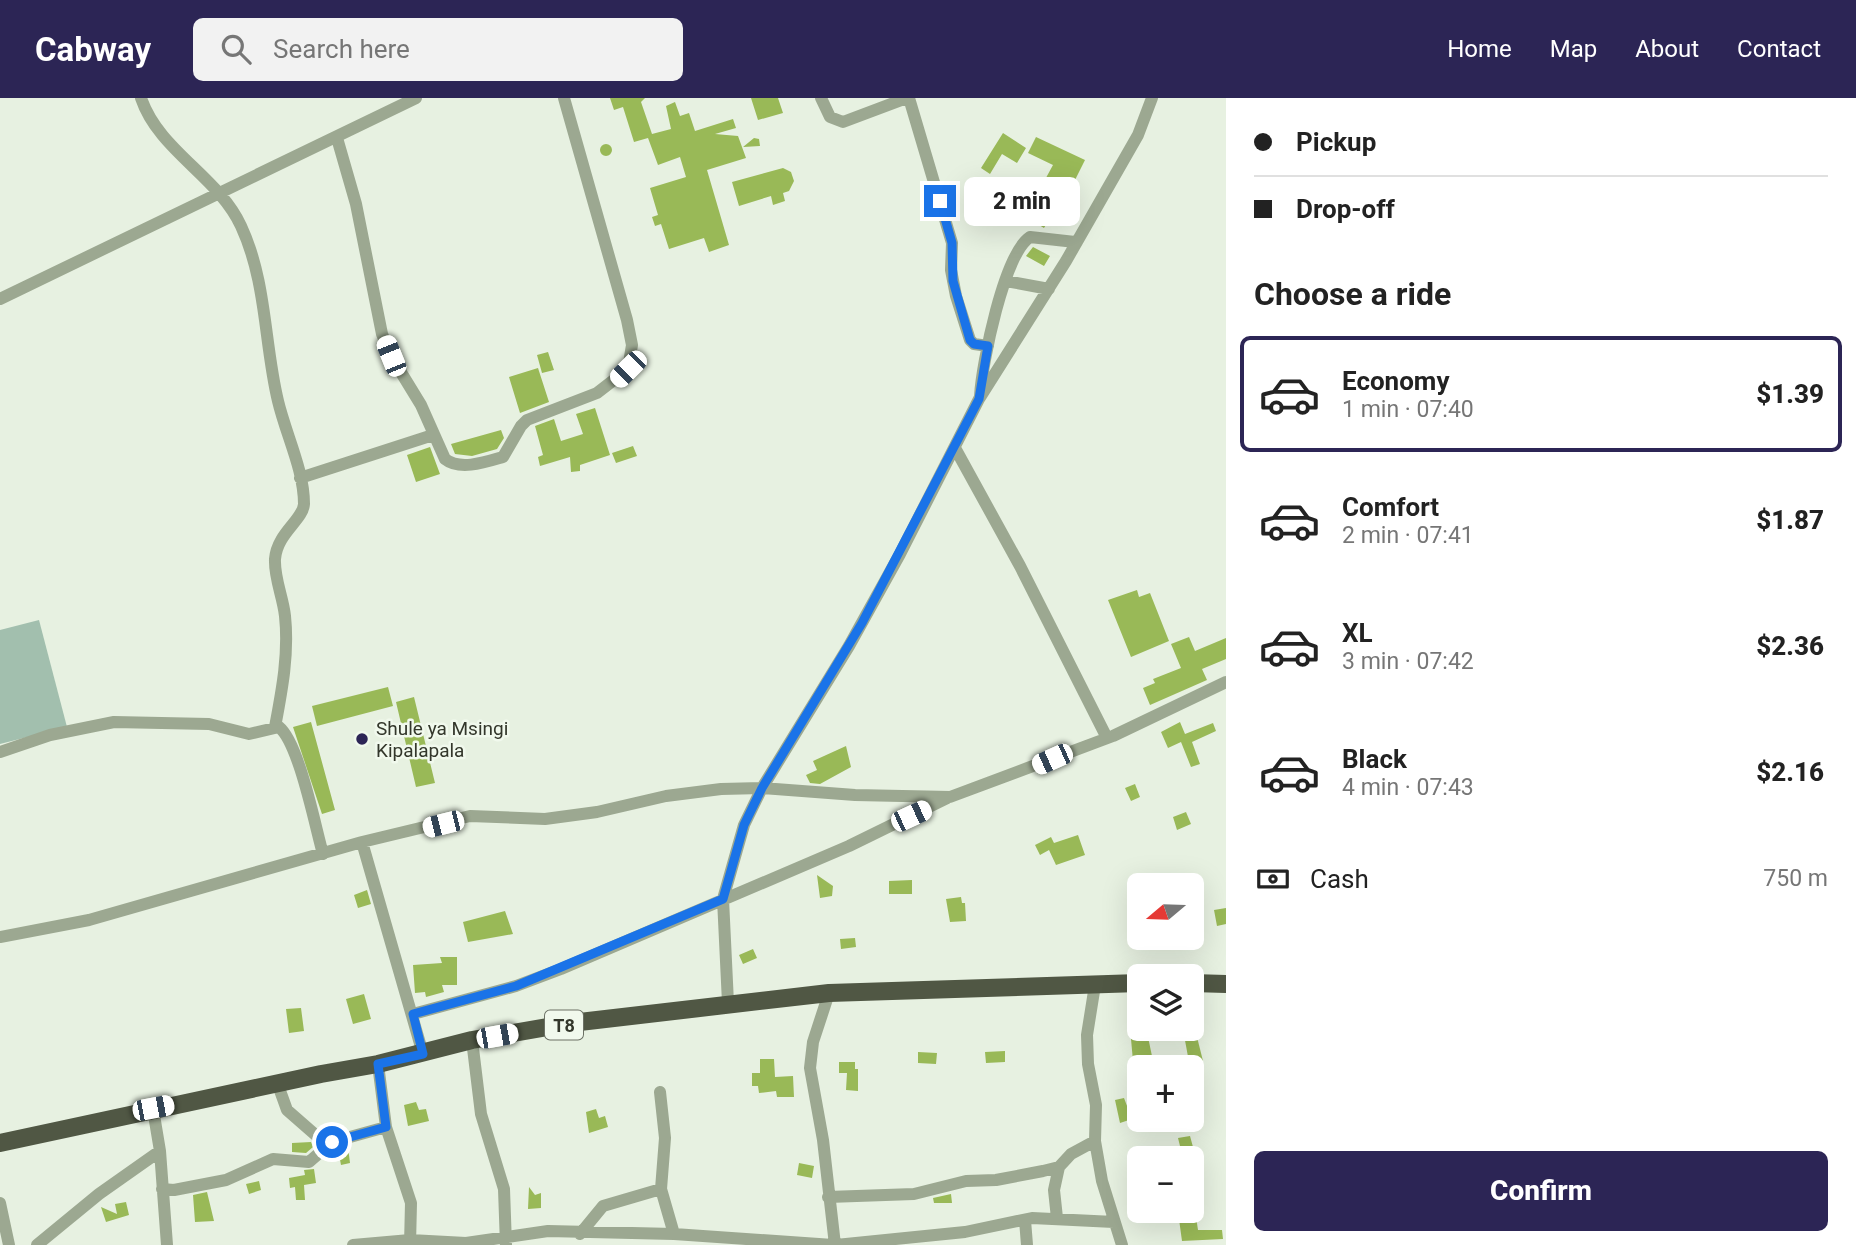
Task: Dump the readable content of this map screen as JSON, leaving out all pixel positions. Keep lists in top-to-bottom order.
{
  "streets": {
    "highway": ["T8"]
  },
  "places": ["Shule ya Msingi Kipalapala"],
  "north": "left",
  "page": {
    "header": "Cabway",
    "search": "Search here",
    "nav": [
      "Home",
      "Map",
      "About",
      "Contact"
    ],
    "banner": ["Pickup", "Drop-off"],
    "bubble": "2 min",
    "heading": "Choose a ride",
    "list": [
      {
        "name": "Economy",
        "note": "1 min · 07:40",
        "value": "$1.39"
      },
      {
        "name": "Comfort",
        "note": "2 min · 07:41",
        "value": "$1.87"
      },
      {
        "name": "XL",
        "note": "3 min · 07:42",
        "value": "$2.36"
      },
      {
        "name": "Black",
        "note": "4 min · 07:43",
        "value": "$2.16"
      }
    ],
    "pay": ["Cash", "750 m"],
    "map_buttons": ["+", "−"],
    "buttons": "Confirm"
  }
}
